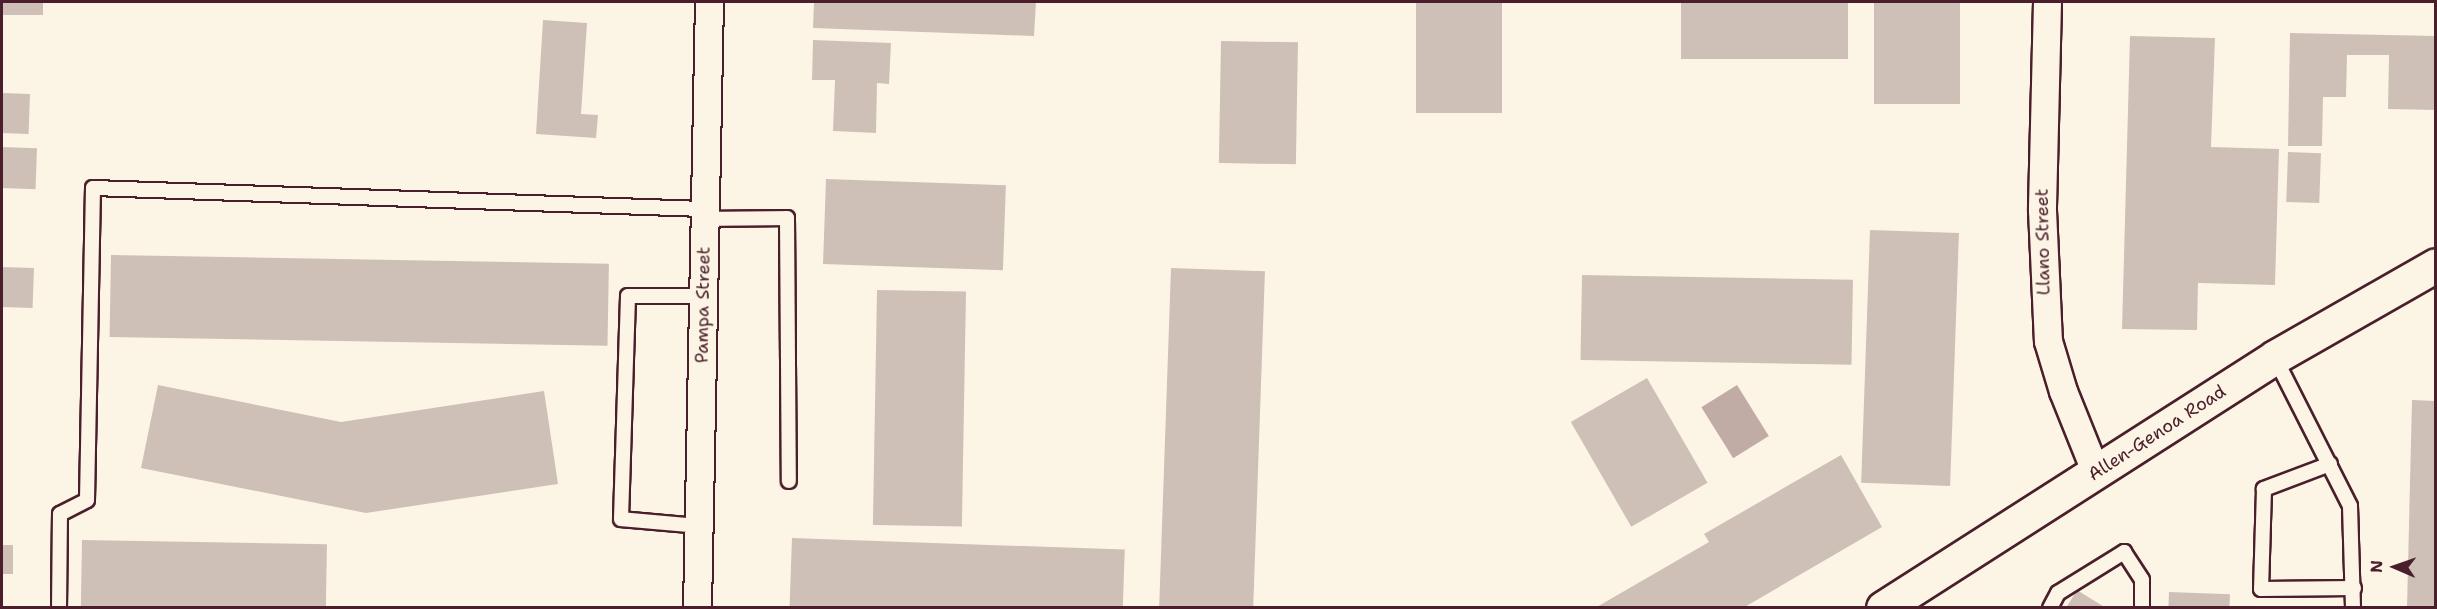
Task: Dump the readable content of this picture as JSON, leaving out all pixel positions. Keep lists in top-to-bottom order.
{
  "streets": {
    "main road": ["Allen-Genoa Road"],
    "street": ["Llano Street", "Pampa Street"]
  },
  "crossings": [
    ["Llano Street", "Allen-Genoa Road"]
  ],
  "north": "left"
}
